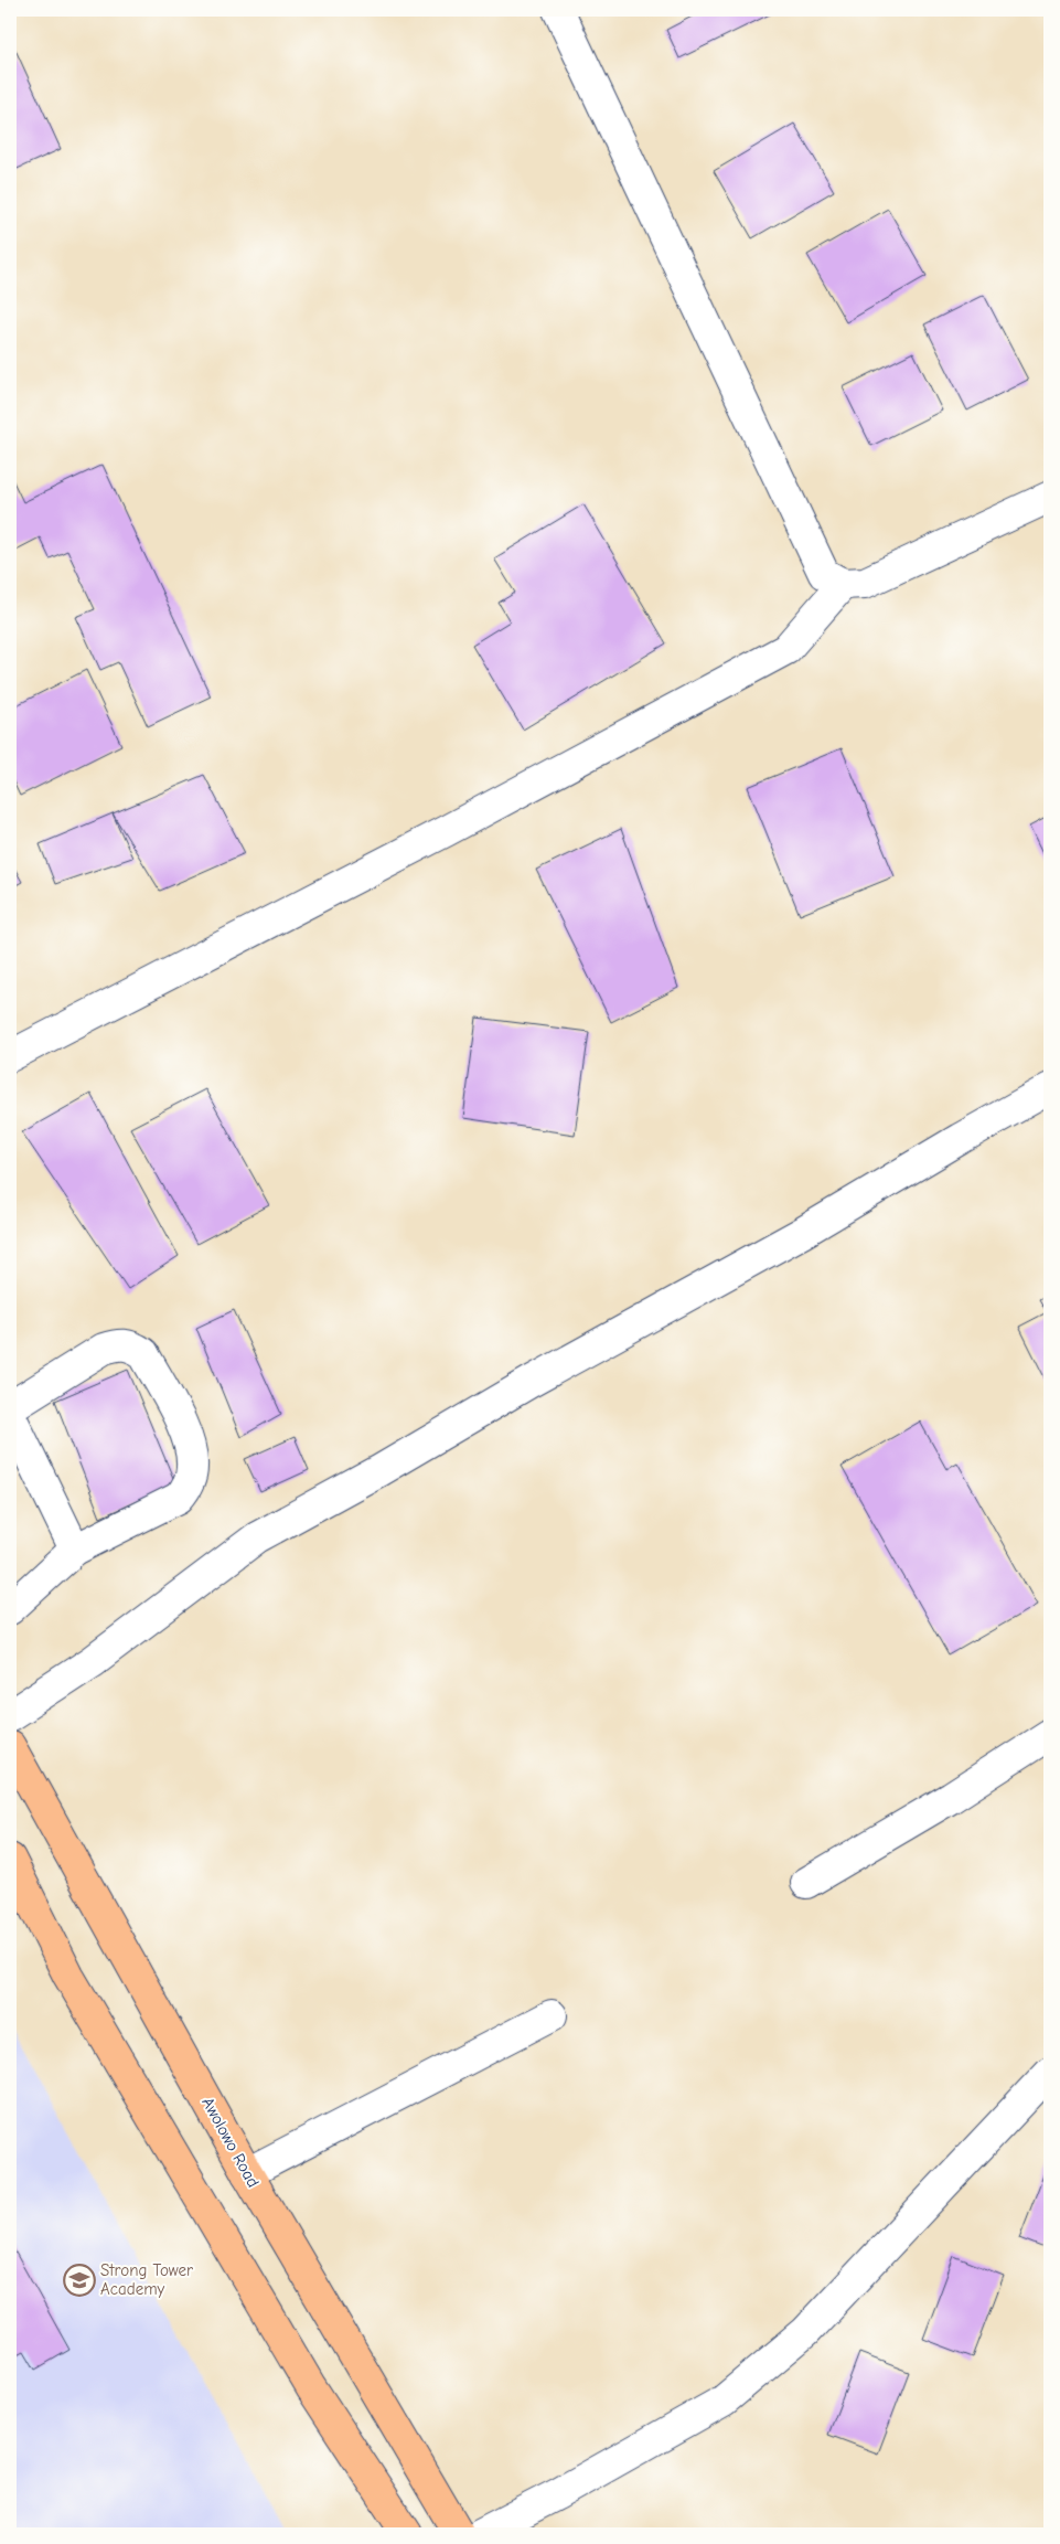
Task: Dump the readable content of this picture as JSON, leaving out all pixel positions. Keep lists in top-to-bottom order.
{
  "streets": {
    "main road": ["Awolowo Road"]
  },
  "places": {
    "school or university": ["Strong Tower Academy"]
  }
}
